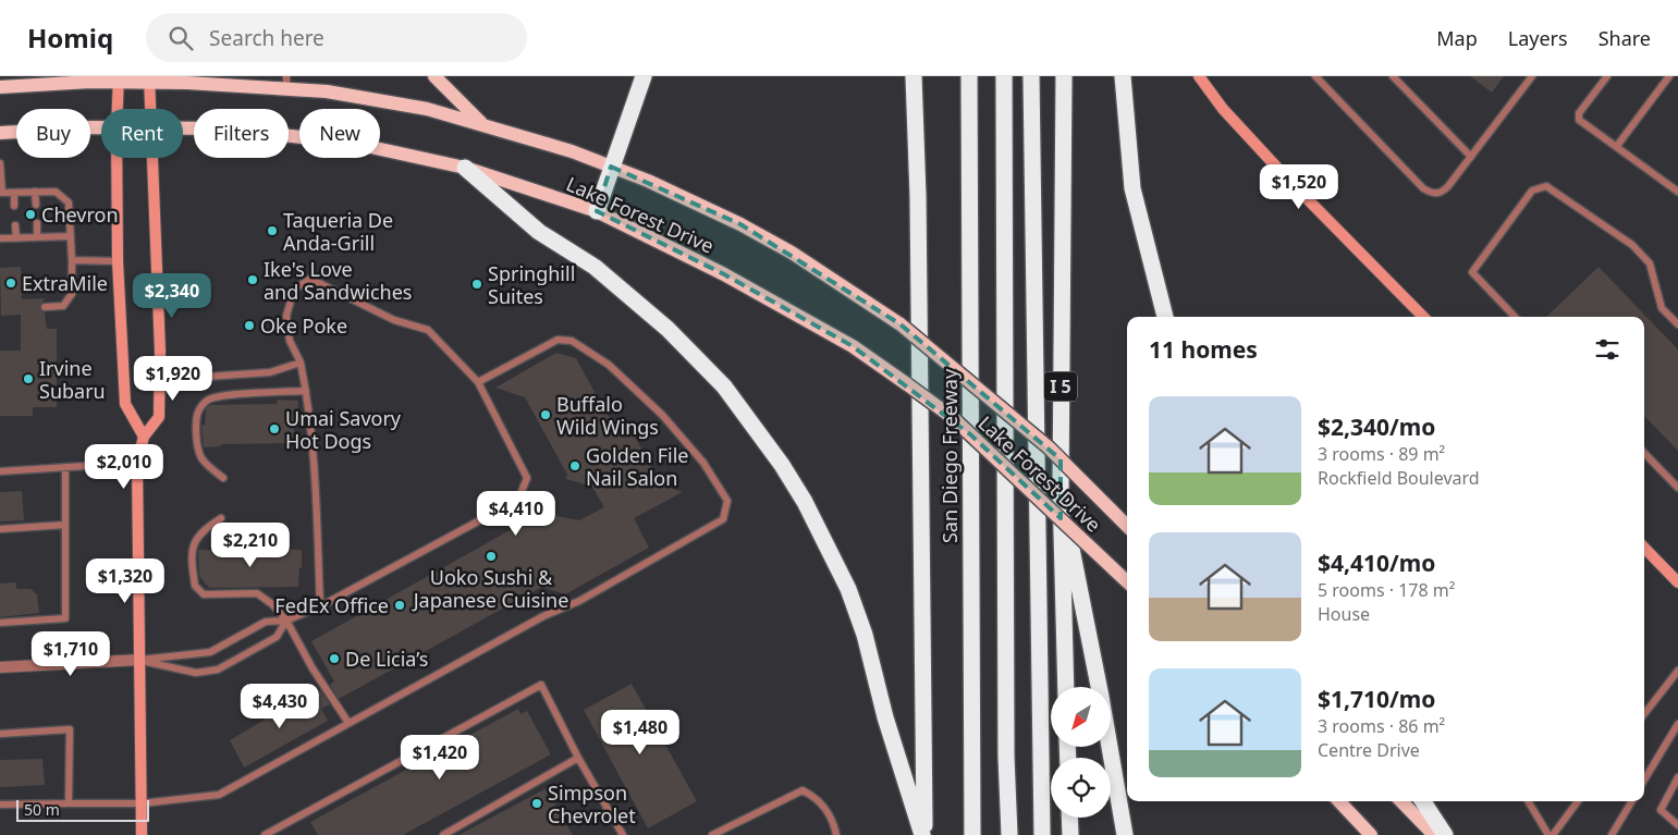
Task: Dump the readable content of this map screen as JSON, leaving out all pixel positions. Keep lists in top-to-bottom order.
{
  "streets": {
    "highway": ["I 5", "San Diego Freeway"],
    "main road": ["Lake Forest Drive"]
  },
  "places": [
    "Chevron",
    "Taqueria De Anda-Grill",
    "Ike's Love and Sandwiches",
    "ExtraMile",
    "Springhill Suites",
    "Oke Poke",
    "Irvine Subaru",
    "Buffalo Wild Wings",
    "Umai Savory Hot Dogs",
    "Golden File Nail Salon",
    "Uoko Sushi & Japanese Cuisine",
    "FedEx Office",
    "De Licia’s",
    "Simpson Chevrolet"
  ],
  "scale_bar": "50 m",
  "north": "bottom left",
  "page": {
    "header": "Homiq",
    "search": "Search here",
    "nav": ["Map", "Layers", "Share"],
    "chip": [
      "Buy",
      "Rent",
      "Filters",
      "New"
    ],
    "price": [
      "$1,520",
      "$2,340",
      "$1,920",
      "$2,010",
      "$4,410",
      "$2,210",
      "$1,320",
      "$1,710",
      "$4,430",
      "$1,480",
      "$1,420"
    ],
    "heading": "11 homes",
    "list": [
      {
        "name": "$2,340/mo",
        "note": "3 rooms · 89 m² · Rockfield Boulevard"
      },
      {
        "name": "$4,410/mo",
        "note": "5 rooms · 178 m² · House"
      },
      {
        "name": "$1,710/mo",
        "note": "3 rooms · 86 m² · Centre Drive"
      }
    ],
    "scale": "50 m"
  }
}
